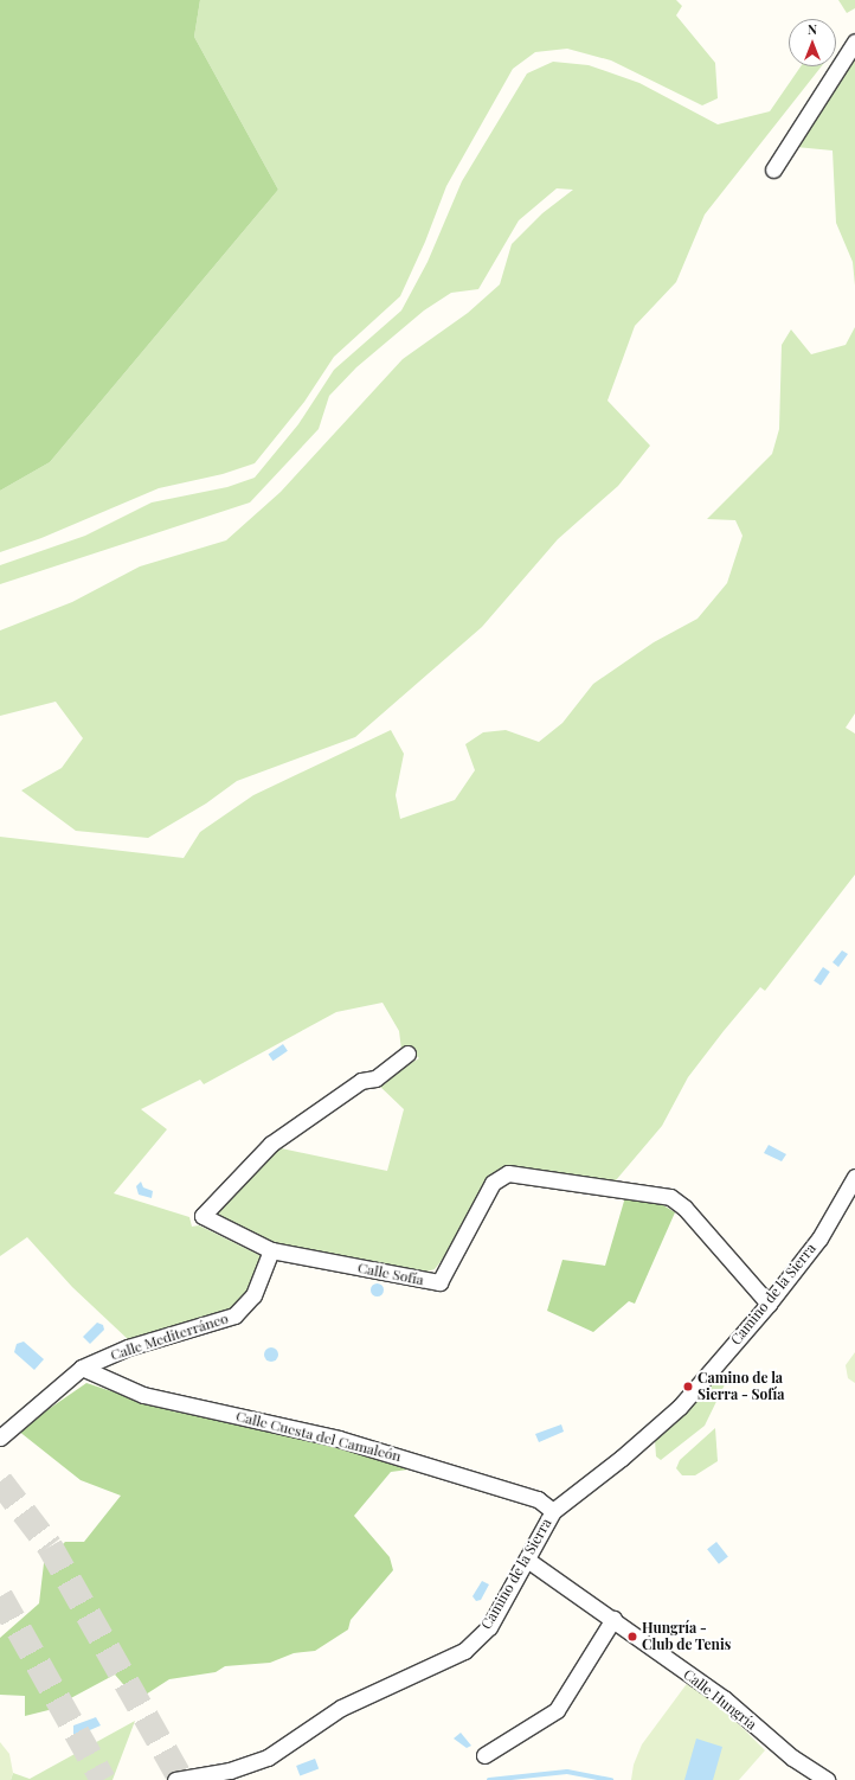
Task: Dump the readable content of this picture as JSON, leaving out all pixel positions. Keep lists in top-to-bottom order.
{
  "streets": {
    "street": [
      "Calle Sofía",
      "Camino de la Sierra",
      "Calle Mediterráneo",
      "Calle Cuesta del Camaleón",
      "Calle Hungría"
    ]
  },
  "crossings": [
    ["Calle Sofía", "Camino de la Sierra"],
    ["Calle Sofía", "Calle Mediterráneo"],
    ["Camino de la Sierra", "Calle Cuesta del Camaleón"],
    ["Camino de la Sierra", "Calle Hungría"],
    ["Calle Mediterráneo", "Calle Cuesta del Camaleón"]
  ],
  "places": ["Camino de la Sierra - Sofía", "Hungría - Club de Tenis"],
  "north": "top"
}
